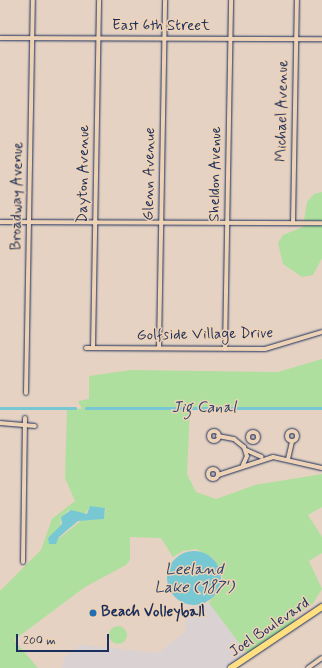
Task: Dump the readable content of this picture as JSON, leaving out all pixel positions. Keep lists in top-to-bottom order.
{
  "streets": {
    "main road": ["Joel Boulevard"],
    "street": [
      "East 6th Street",
      "Michael Avenue",
      "Dayton Avenue",
      "Glenn Avenue",
      "Sheldon Avenue",
      "Broadway Avenue",
      "Golfside Village Drive"
    ]
  },
  "crossings": [
    ["East 6th Street", "Michael Avenue"],
    ["East 6th Street", "Dayton Avenue"],
    ["East 6th Street", "Glenn Avenue"],
    ["East 6th Street", "Sheldon Avenue"],
    ["East 6th Street", "Broadway Avenue"],
    ["Dayton Avenue", "Golfside Village Drive"],
    ["Glenn Avenue", "Golfside Village Drive"],
    ["Sheldon Avenue", "Golfside Village Drive"]
  ],
  "water": ["Jig Canal", "Leeland Lake (187')"],
  "places": ["Beach Volleyball"],
  "scale_bar": "200 m"
}
